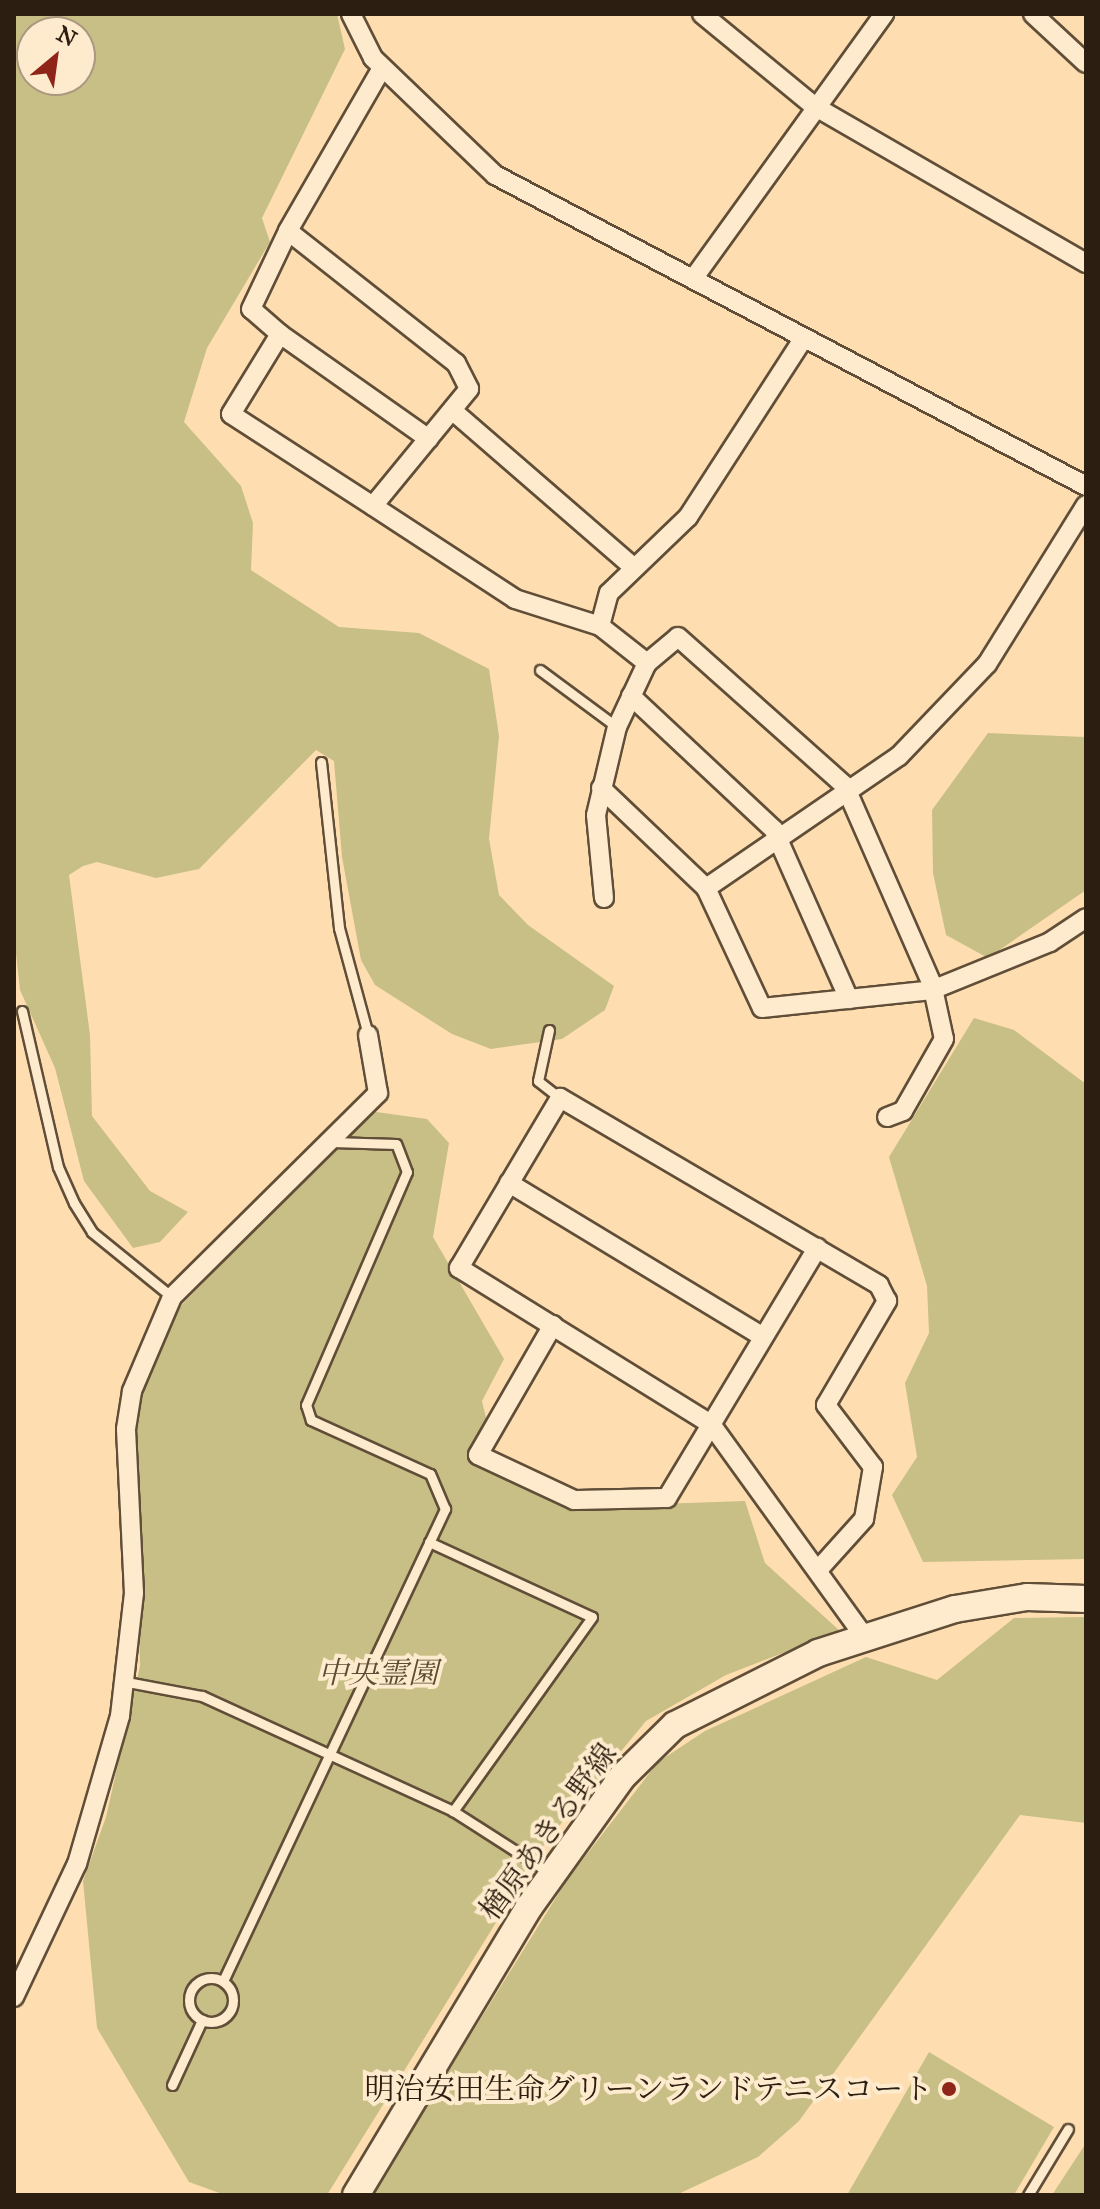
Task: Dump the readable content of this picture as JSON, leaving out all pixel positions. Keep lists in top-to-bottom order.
{
  "streets": {
    "main road": ["楢原あきる野線"]
  },
  "parks": ["中央霊園"],
  "places": ["明治安田生命グリーンランドテニスコート"],
  "north": "top right"
}
